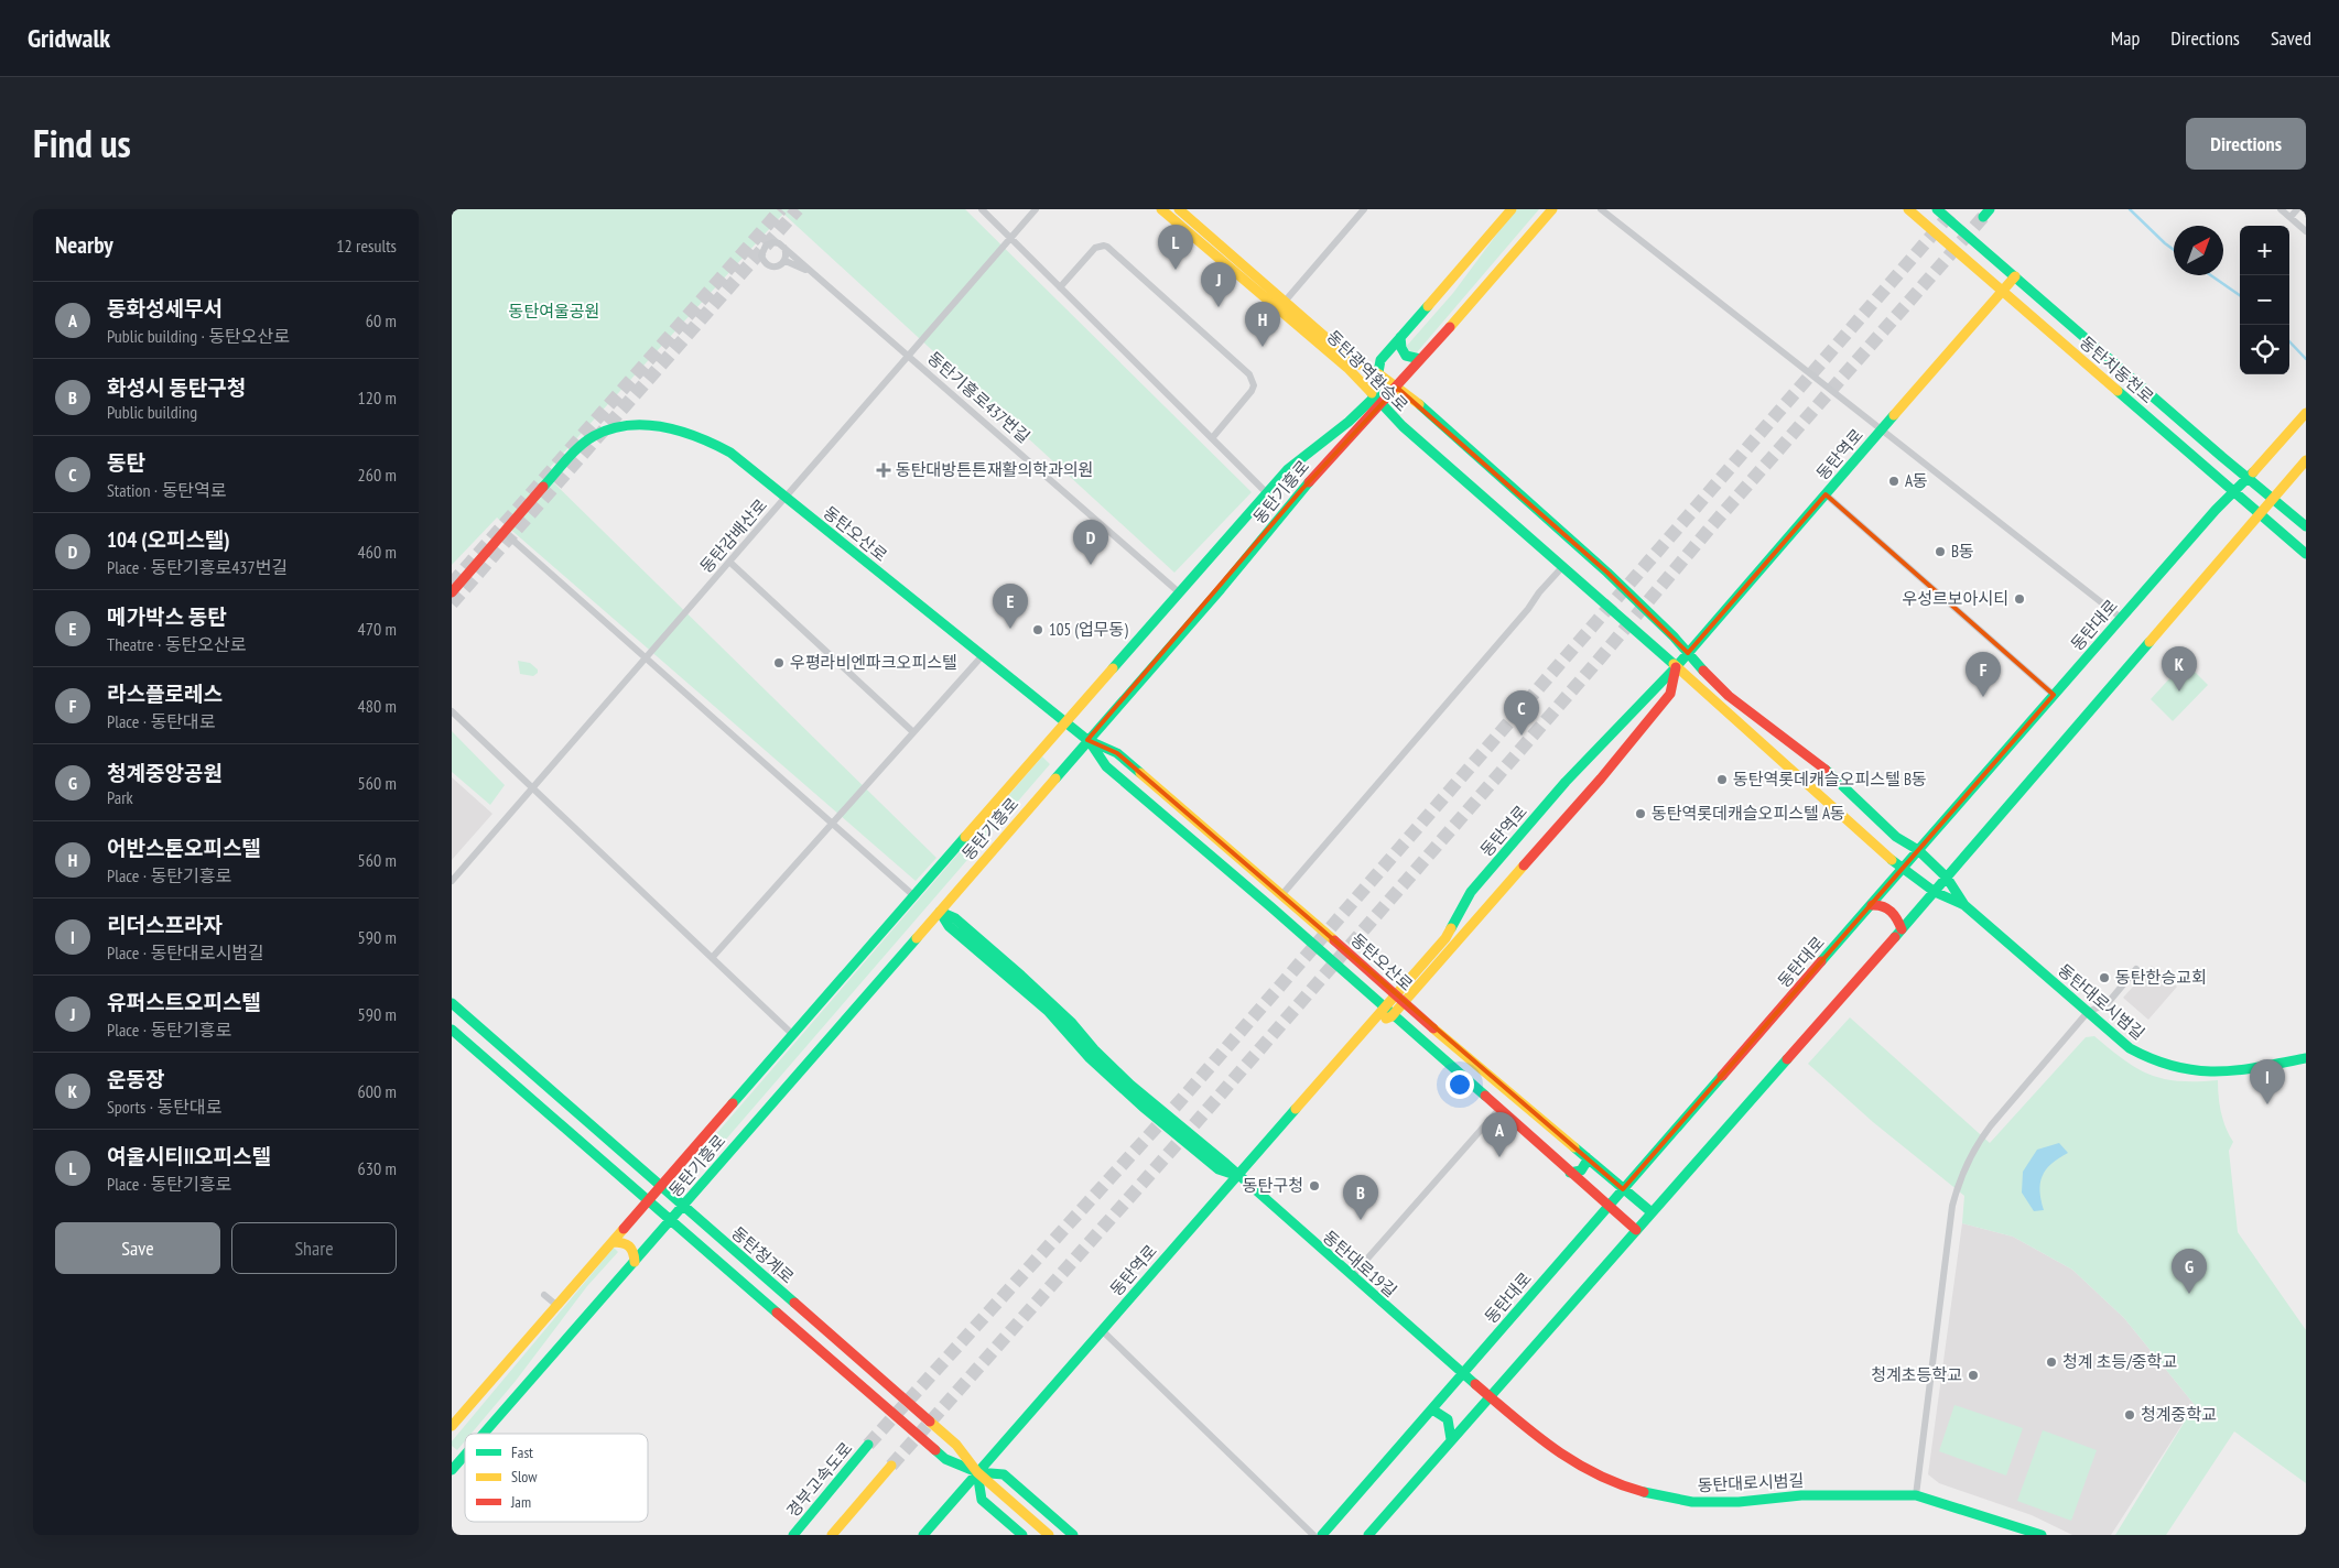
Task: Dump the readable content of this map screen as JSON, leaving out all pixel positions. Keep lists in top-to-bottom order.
{
  "streets": {
    "main road": [
      "동탄치동천로",
      "동탄광역환승로",
      "동탄역로",
      "동탄기흥로",
      "동탄오산로",
      "동탄대로",
      "동탄대로시범길",
      "동탄청계로",
      "동탄대로19길",
      "경부고속도로"
    ],
    "street": ["동탄기흥로437번길", "동탄감배산로"]
  },
  "crossings": [
    ["동탄치동천로", "동탄역로"],
    ["동탄치동천로", "동탄대로"],
    ["동탄광역환승로", "동탄역로"],
    ["동탄광역환승로", "동탄기흥로"],
    ["동탄기흥로437번길", "동탄기흥로"],
    ["동탄기흥로437번길", "동탄감배산로"],
    ["동탄역로", "동탄오산로"],
    ["동탄역로", "동탄대로시범길"],
    ["동탄역로", "동탄청계로"],
    ["동탄역로", "동탄대로19길"],
    ["동탄기흥로", "동탄오산로"],
    ["동탄기흥로", "동탄감배산로"],
    ["동탄기흥로", "동탄청계로"],
    ["동탄기흥로", "동탄대로19길"],
    ["동탄오산로", "동탄감배산로"],
    ["동탄오산로", "동탄대로"],
    ["동탄대로", "동탄대로시범길"],
    ["동탄대로", "동탄대로19길"],
    ["동탄대로시범길", "동탄대로19길"]
  ],
  "parks": ["동탄여울공원"],
  "places": {
    "health": ["동탄대방튼튼재활의학과의원"],
    "other": [
      "A동",
      "B동",
      "우성르보아시티",
      "105 (업무동)",
      "우평라비엔파크오피스텔",
      "동탄역롯데캐슬오피스텔 B동",
      "동탄역롯데캐슬오피스텔 A동",
      "동탄한승교회",
      "동탄구청",
      "청계 초등/중학교",
      "청계초등학교",
      "청계중학교"
    ]
  },
  "legend": ["Fast", "Slow", "Jam"],
  "north": "top right",
  "page": {
    "header": "Gridwalk",
    "nav": ["Map", "Directions", "Saved"],
    "title": "Find us",
    "buttons": [
      "Directions",
      ["Save", "Share"]
    ],
    "heading": ["Nearby", "12 results"],
    "pins": [
      "L",
      "J",
      "H",
      "D",
      "E",
      "K",
      "F",
      "C",
      "I",
      "A",
      "B",
      "G"
    ],
    "map_buttons": ["+", "−"],
    "list": [
      {
        "mark": "A",
        "name": "동화성세무서",
        "note": "Public building · 동탄오산로",
        "value": "60 m"
      },
      {
        "mark": "B",
        "name": "화성시 동탄구청",
        "note": "Public building",
        "value": "120 m"
      },
      {
        "mark": "C",
        "name": "동탄",
        "note": "Station · 동탄역로",
        "value": "260 m"
      },
      {
        "mark": "D",
        "name": "104 (오피스텔)",
        "note": "Place · 동탄기흥로437번길",
        "value": "460 m"
      },
      {
        "mark": "E",
        "name": "메가박스 동탄",
        "note": "Theatre · 동탄오산로",
        "value": "470 m"
      },
      {
        "mark": "F",
        "name": "라스플로레스",
        "note": "Place · 동탄대로",
        "value": "480 m"
      },
      {
        "mark": "G",
        "name": "청계중앙공원",
        "note": "Park",
        "value": "560 m"
      },
      {
        "mark": "H",
        "name": "어반스톤오피스텔",
        "note": "Place · 동탄기흥로",
        "value": "560 m"
      },
      {
        "mark": "I",
        "name": "리더스프라자",
        "note": "Place · 동탄대로시범길",
        "value": "590 m"
      },
      {
        "mark": "J",
        "name": "유퍼스트오피스텔",
        "note": "Place · 동탄기흥로",
        "value": "590 m"
      },
      {
        "mark": "K",
        "name": "운동장",
        "note": "Sports · 동탄대로",
        "value": "600 m"
      },
      {
        "mark": "L",
        "name": "여울시티II오피스텔",
        "note": "Place · 동탄기흥로",
        "value": "630 m"
      }
    ]
  }
}
